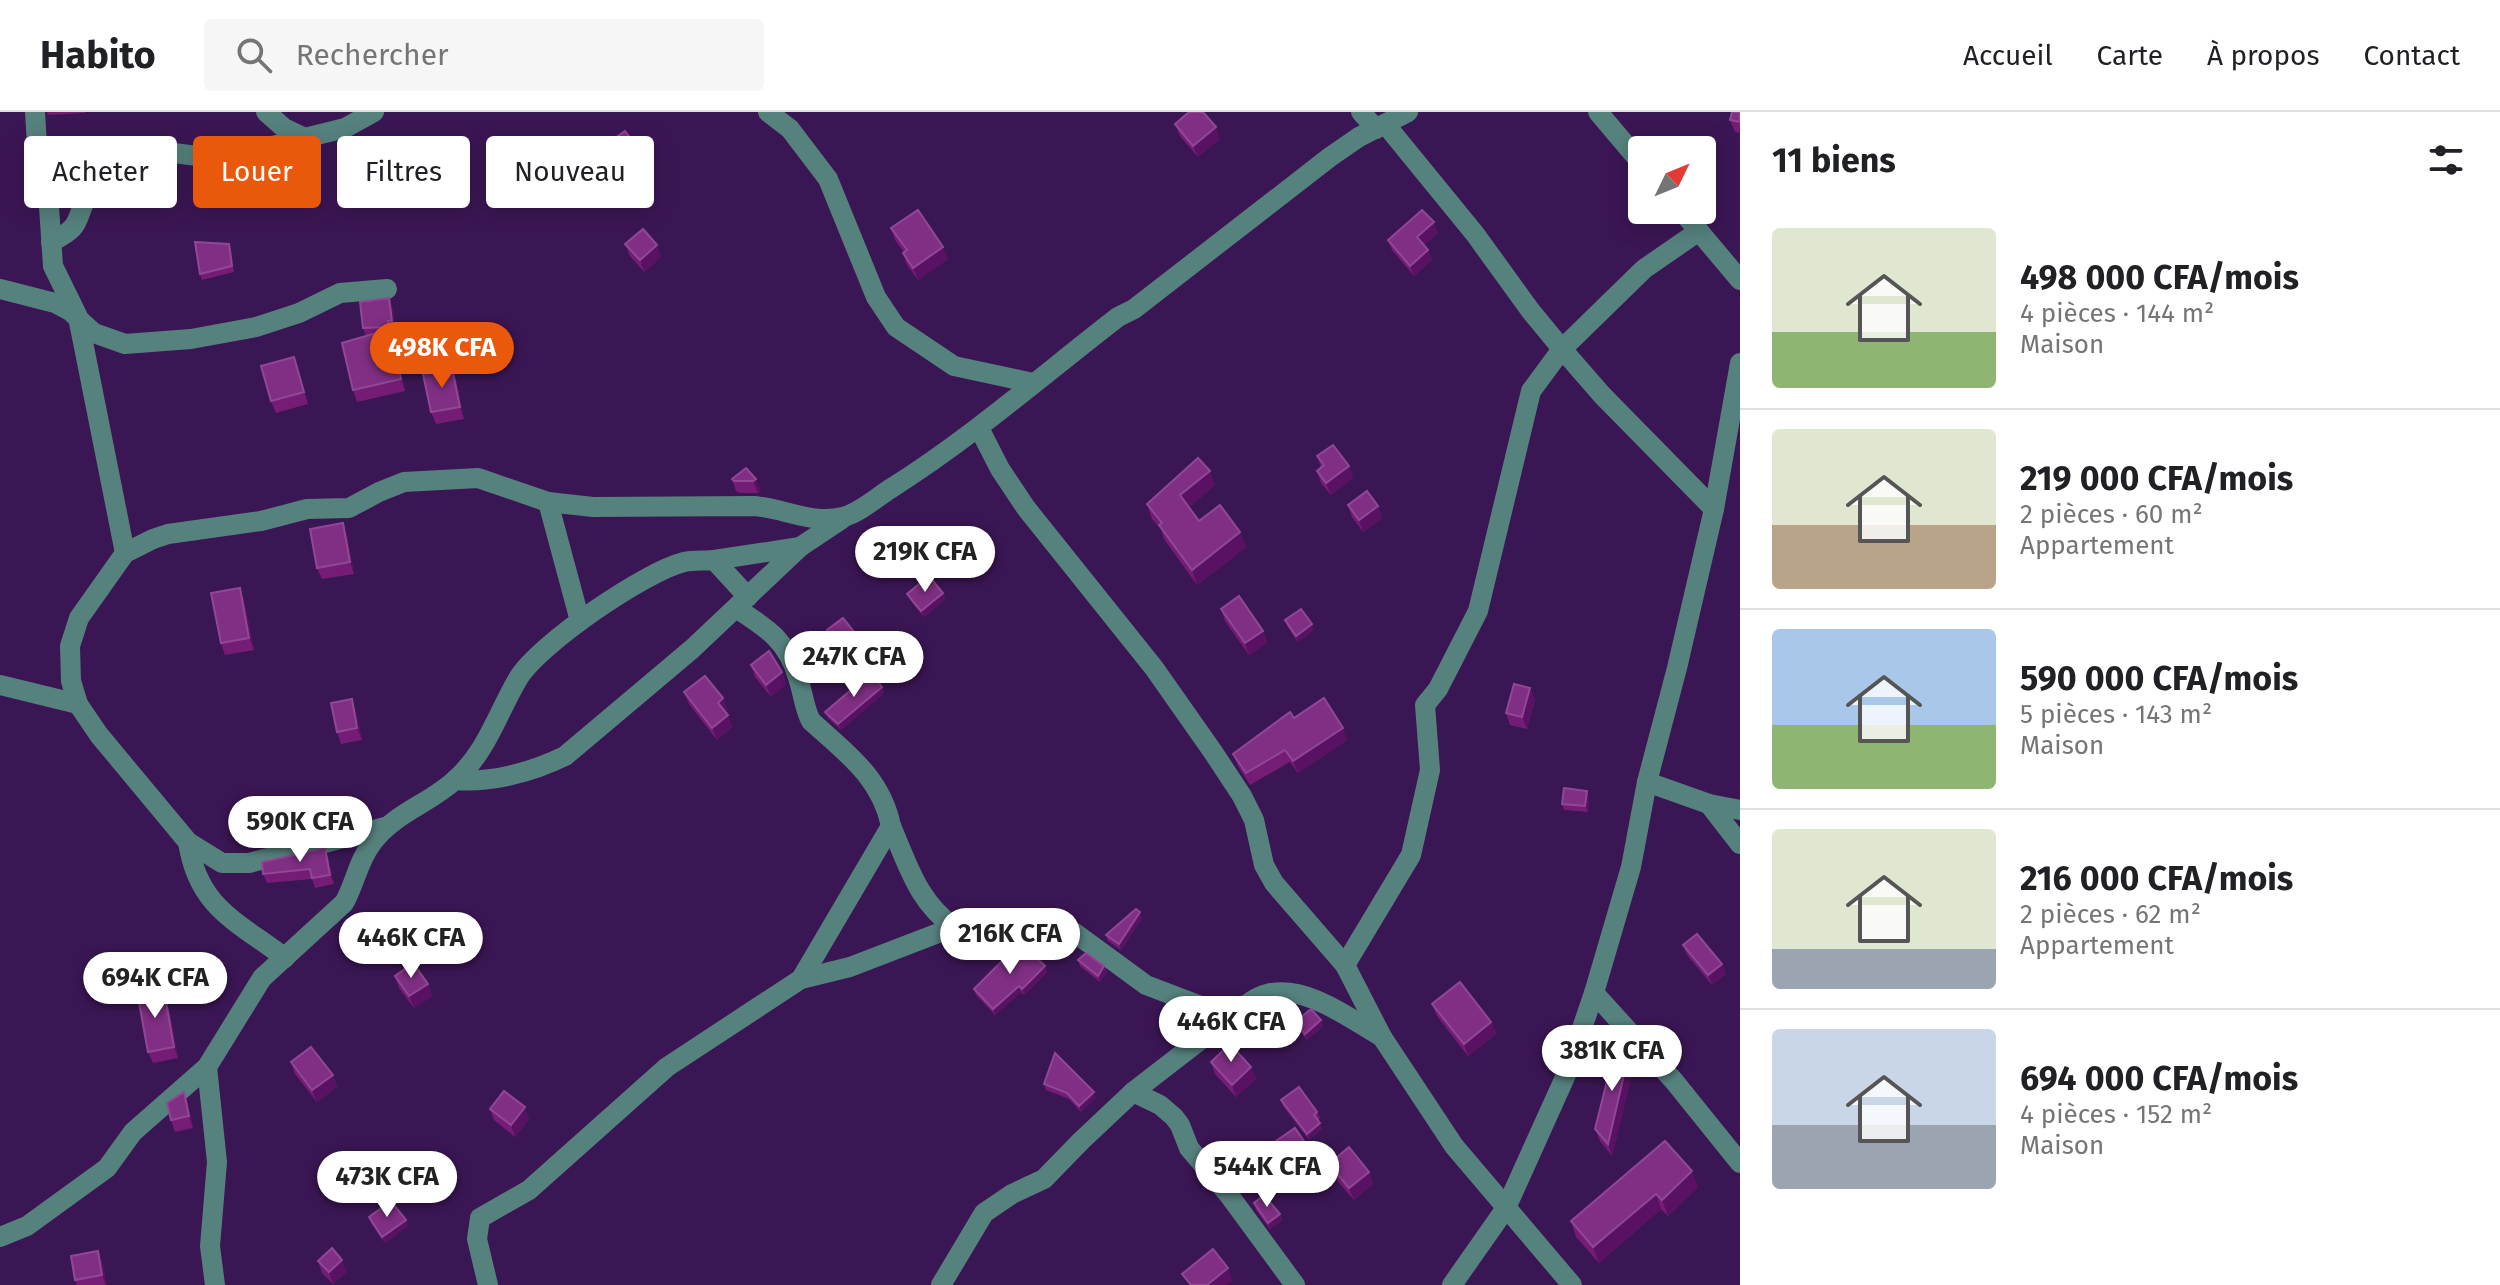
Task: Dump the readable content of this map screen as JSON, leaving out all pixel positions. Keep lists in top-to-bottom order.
{
  "north": "top right",
  "page": {
    "header": "Habito",
    "search": "Rechercher",
    "nav": [
      "Accueil",
      "Carte",
      "À propos",
      "Contact"
    ],
    "heading": "11 biens",
    "chip": [
      "Acheter",
      "Louer",
      "Filtres",
      "Nouveau"
    ],
    "list": [
      {
        "name": "498 000 CFA/mois",
        "note": "4 pièces · 144 m² · Maison"
      },
      {
        "name": "219 000 CFA/mois",
        "note": "2 pièces · 60 m² · Appartement"
      },
      {
        "name": "590 000 CFA/mois",
        "note": "5 pièces · 143 m² · Maison"
      },
      {
        "name": "216 000 CFA/mois",
        "note": "2 pièces · 62 m² · Appartement"
      },
      {
        "name": "694 000 CFA/mois",
        "note": "4 pièces · 152 m² · Maison"
      }
    ],
    "price": [
      "498K CFA",
      "219K CFA",
      "247K CFA",
      "590K CFA",
      "216K CFA",
      "446K CFA",
      "694K CFA",
      "446K CFA",
      "381K CFA",
      "544K CFA",
      "473K CFA"
    ]
  }
}
